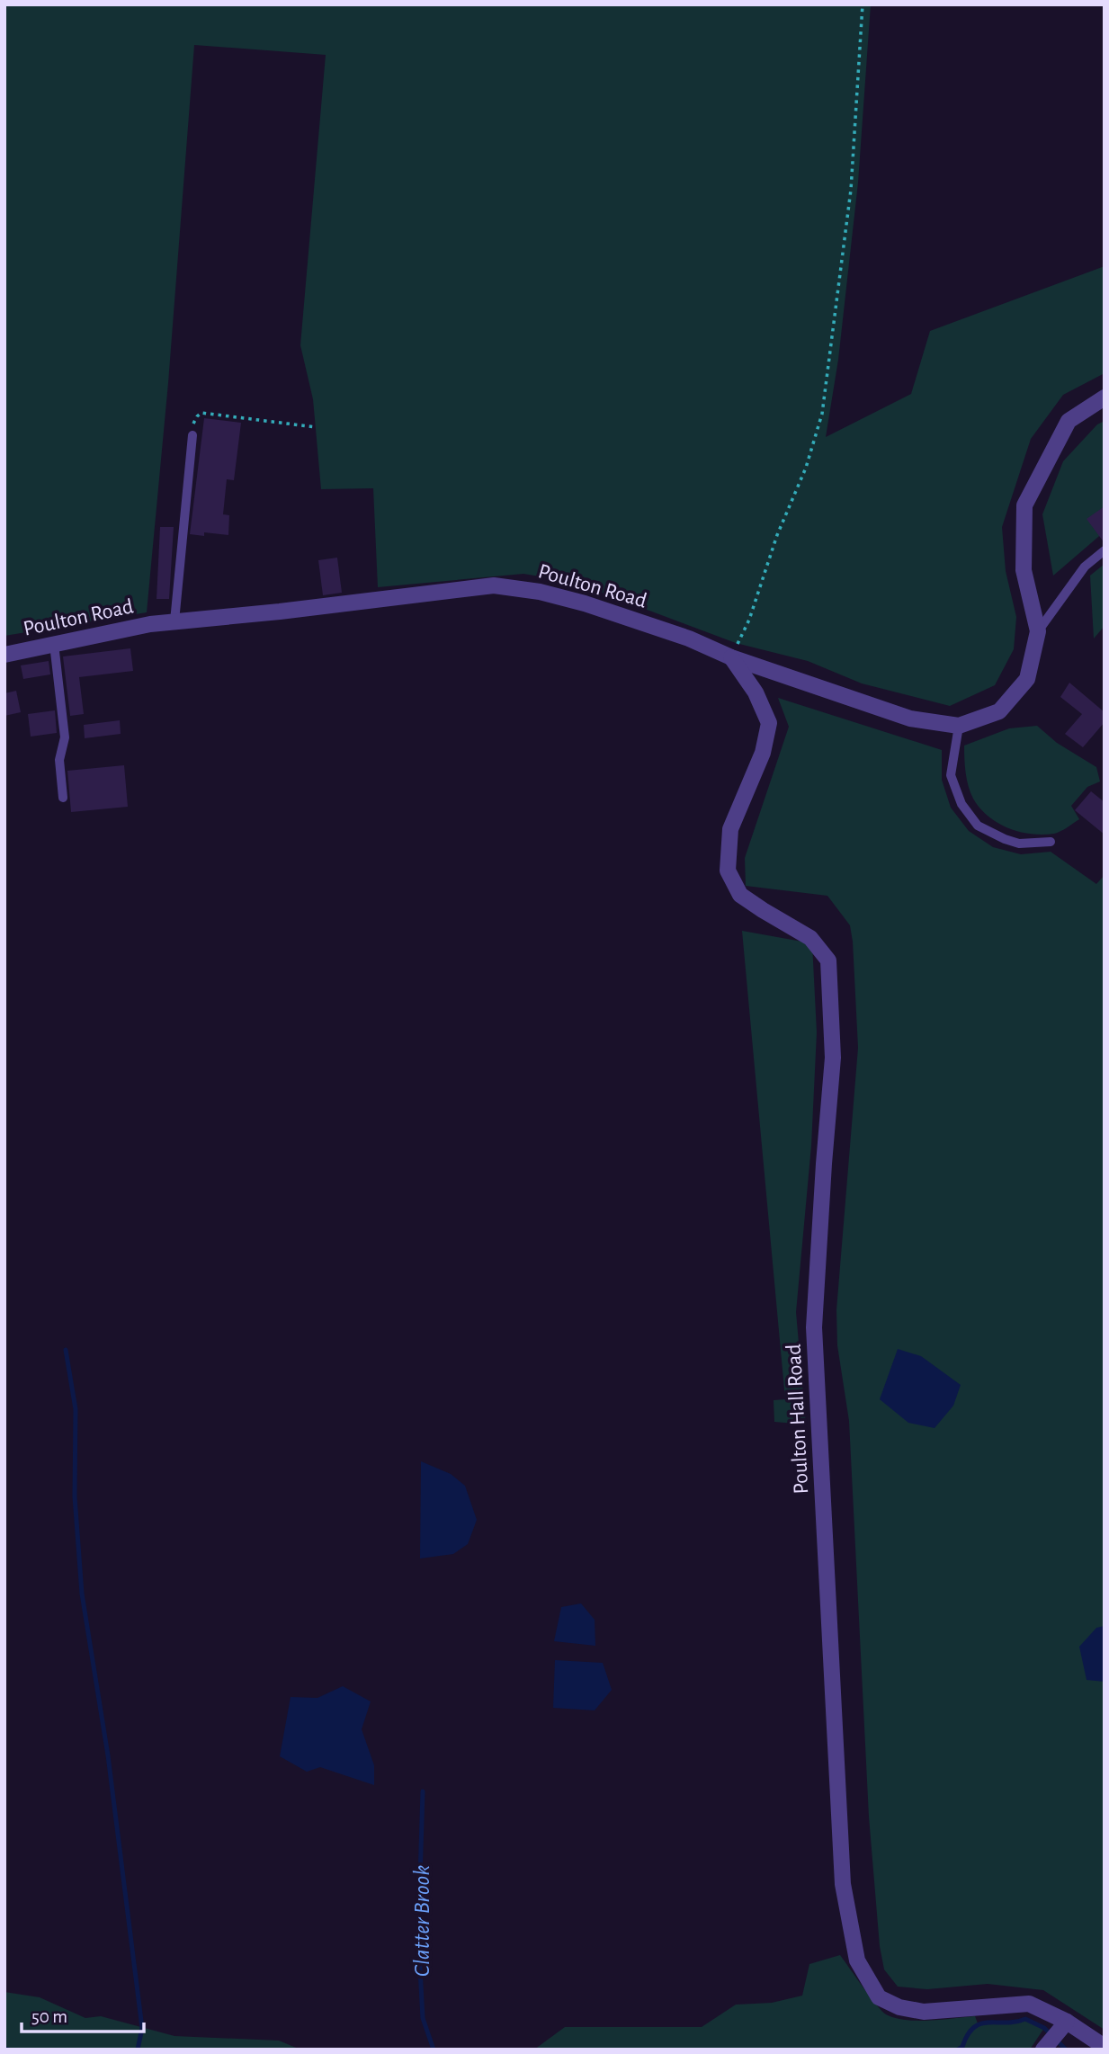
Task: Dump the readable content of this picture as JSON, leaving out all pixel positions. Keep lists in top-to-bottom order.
{
  "streets": {
    "street": ["Poulton Road", "Poulton Hall Road"]
  },
  "crossings": [
    ["Poulton Road", "Poulton Hall Road"]
  ],
  "water": ["Clatter Brook"],
  "scale_bar": "50 m"
}
